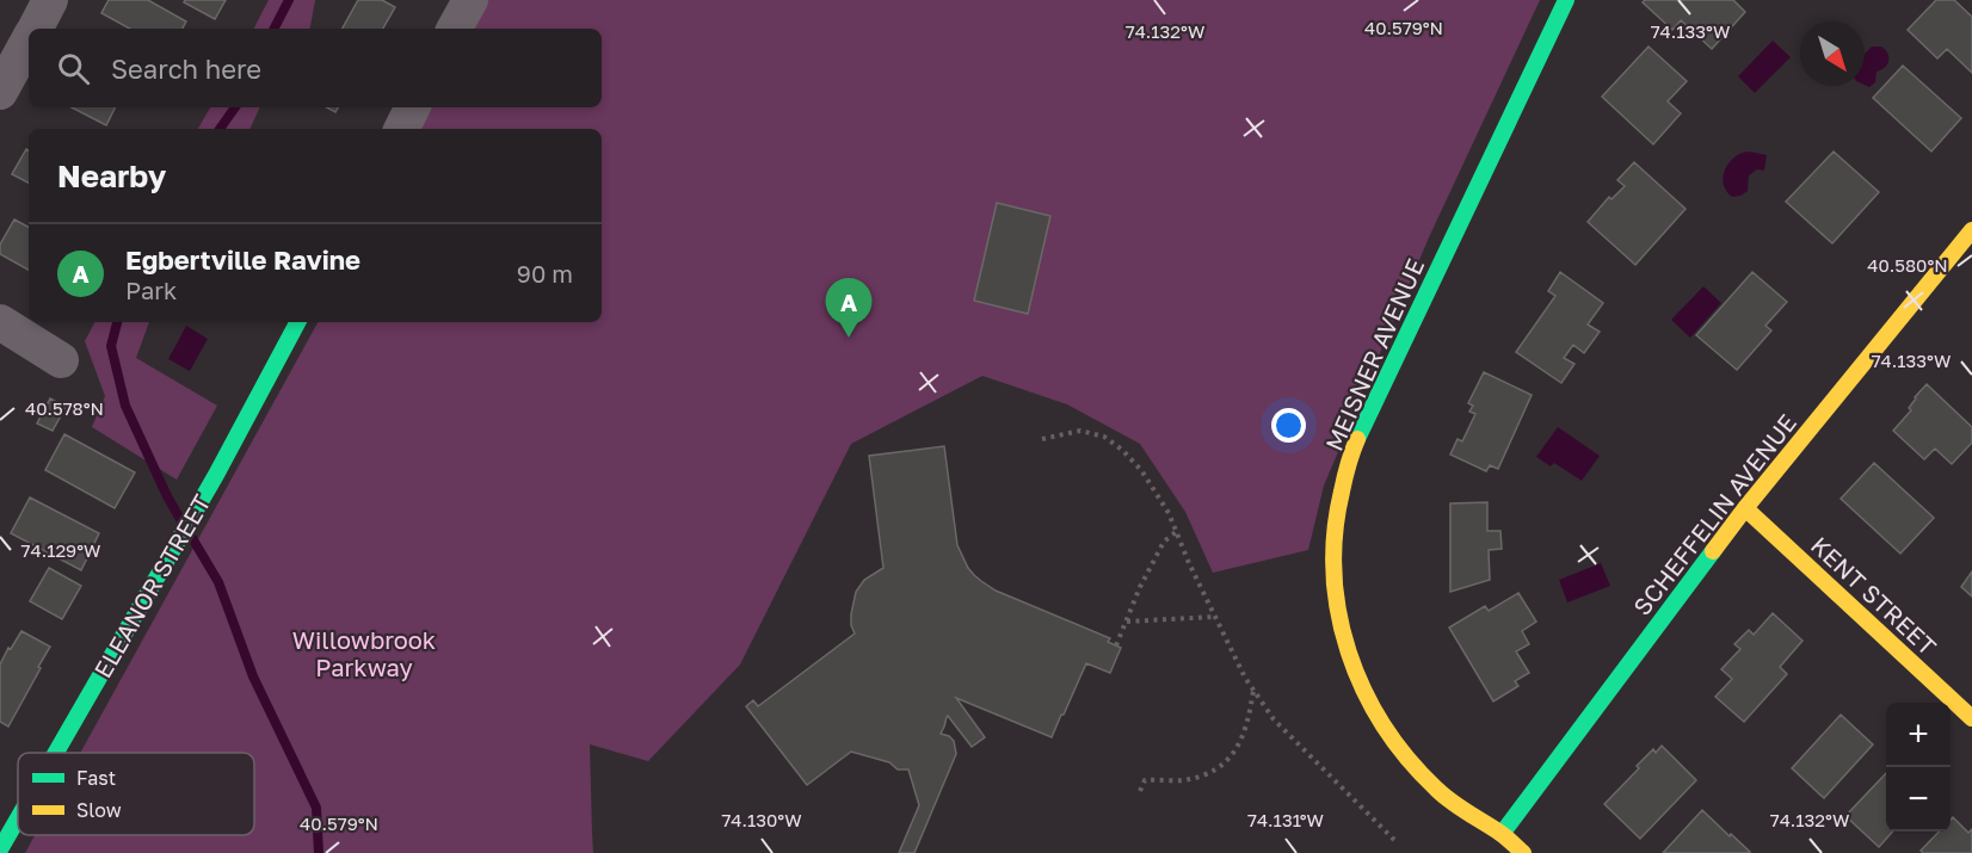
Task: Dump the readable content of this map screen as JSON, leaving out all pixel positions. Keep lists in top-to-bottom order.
{
  "streets": {
    "street": [
      "MEISNER AVENUE",
      "SCHEFFELIN AVENUE",
      "ELEANOR STREET",
      "KENT STREET"
    ]
  },
  "crossings": [
    ["MEISNER AVENUE", "SCHEFFELIN AVENUE"],
    ["SCHEFFELIN AVENUE", "KENT STREET"]
  ],
  "parks": ["Willowbrook Parkway"],
  "legend": ["Fast", "Slow"],
  "north": "bottom right",
  "page": {
    "search": "Search here",
    "heading": "Nearby",
    "list": [
      {
        "mark": "A",
        "name": "Egbertville Ravine",
        "note": "Park",
        "value": "90 m"
      }
    ],
    "pins": "A",
    "map_buttons": ["+", "−"]
  },
  "coordinates": [
    "40.579°N",
    "74.132°W",
    "74.133°W",
    "40.580°N",
    "40.578°N",
    "74.129°W",
    "74.130°W",
    "74.131°W"
  ]
}
